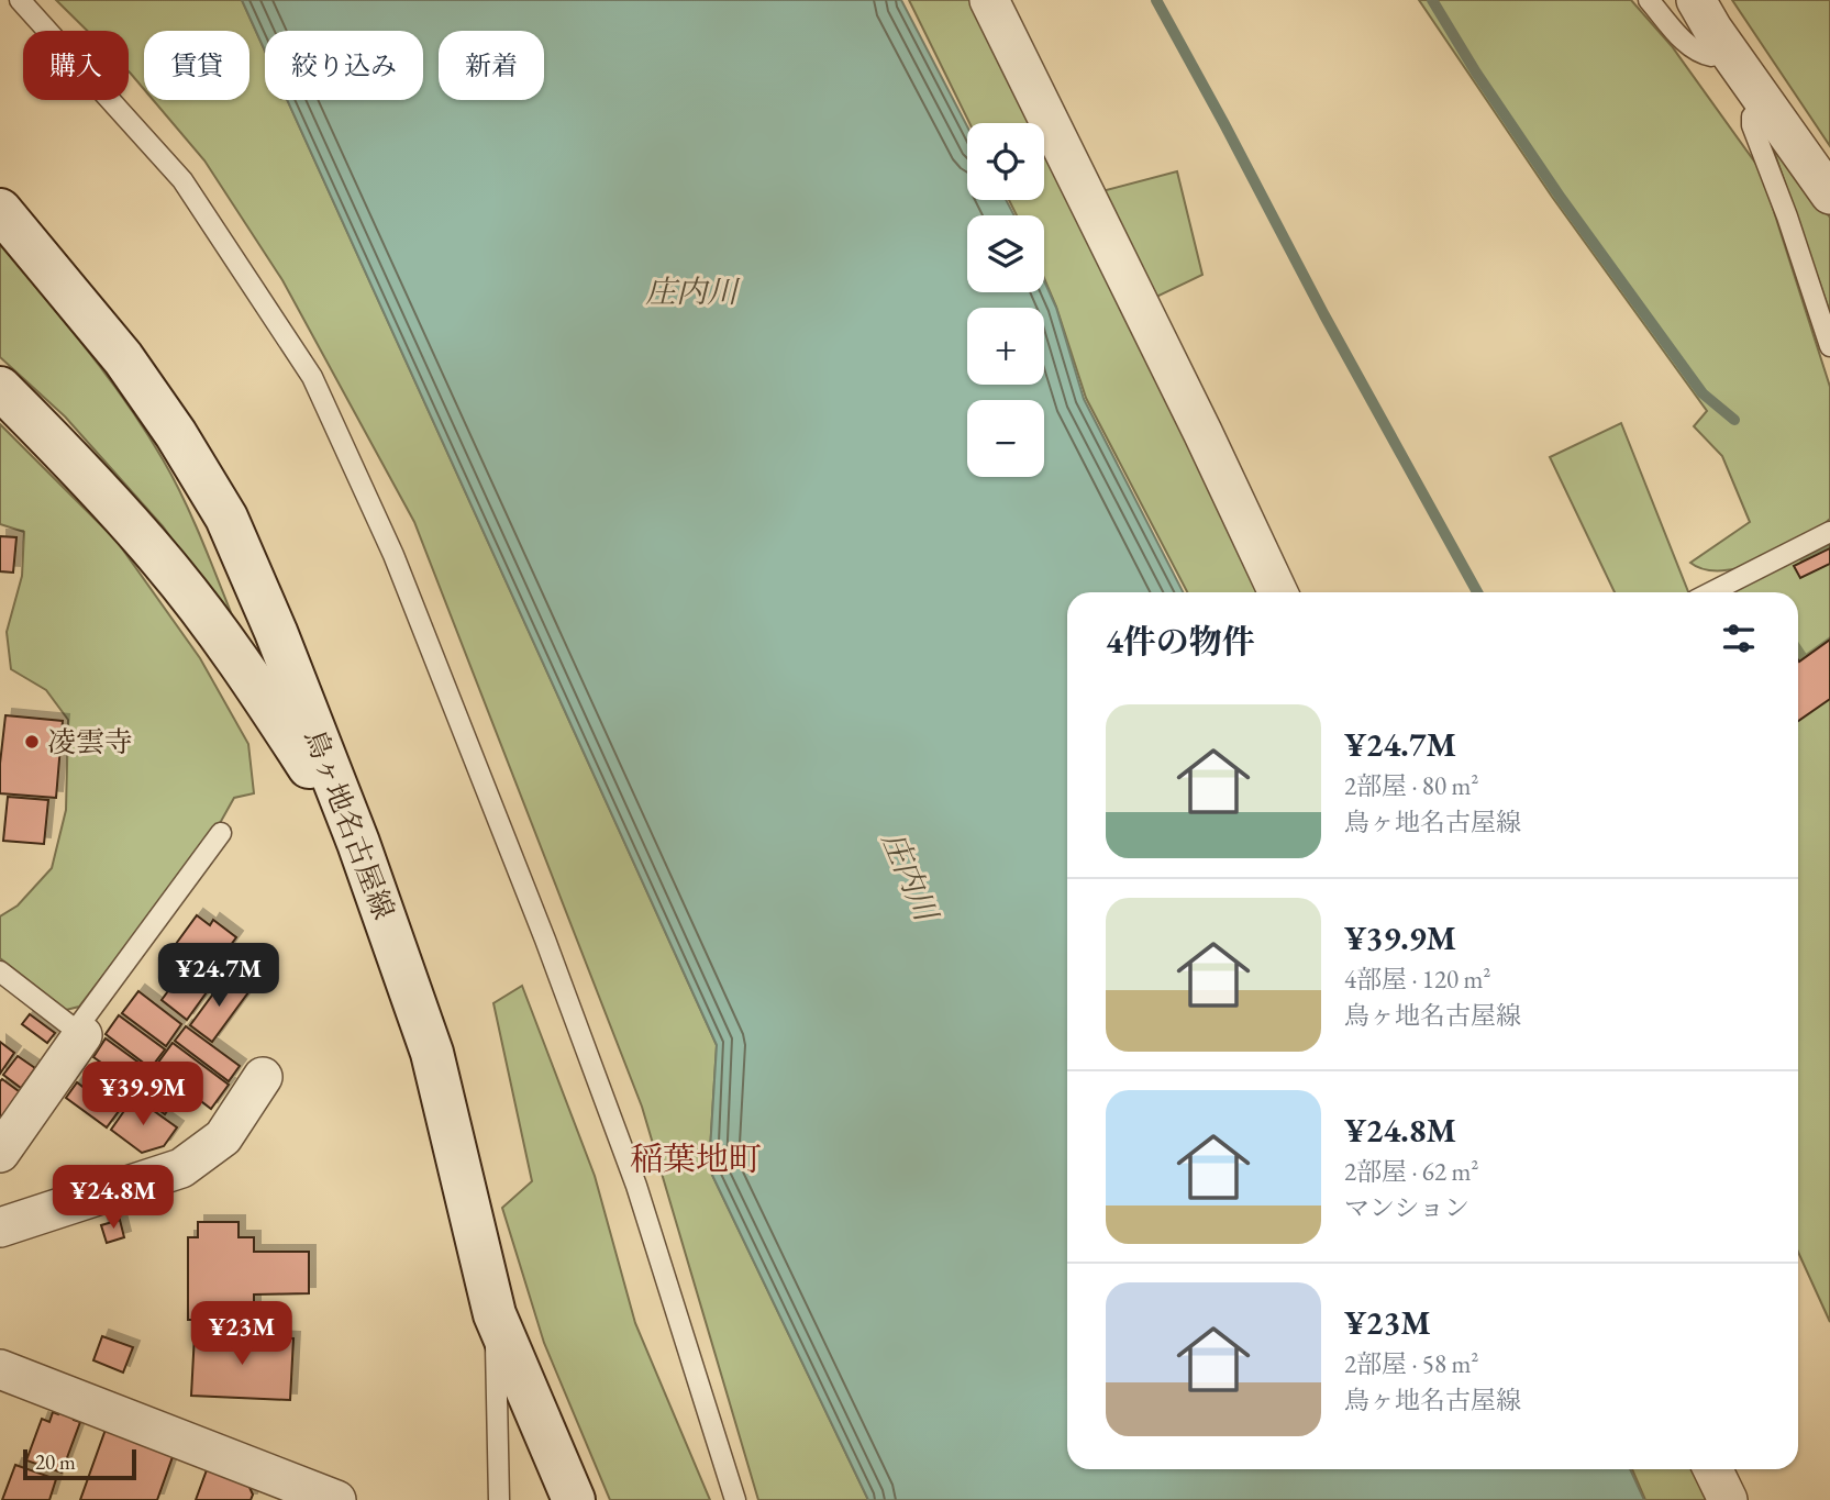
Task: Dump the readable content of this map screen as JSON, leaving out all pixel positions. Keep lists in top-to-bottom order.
{
  "streets": {
    "main road": ["鳥ヶ地名古屋線"]
  },
  "districts": ["稲葉地町"],
  "water": ["庄内川"],
  "places": ["凌雲寺"],
  "scale_bar": "20 m",
  "page": {
    "chip": [
      "購入",
      "賃貸",
      "絞り込み",
      "新着"
    ],
    "map_buttons": ["+", "−"],
    "heading": "4件の物件",
    "list": [
      {
        "name": "¥24.7M",
        "note": "2部屋 · 80 m² · 鳥ヶ地名古屋線"
      },
      {
        "name": "¥39.9M",
        "note": "4部屋 · 120 m² · 鳥ヶ地名古屋線"
      },
      {
        "name": "¥24.8M",
        "note": "2部屋 · 62 m² · マンション"
      },
      {
        "name": "¥23M",
        "note": "2部屋 · 58 m² · 鳥ヶ地名古屋線"
      }
    ],
    "price": [
      "¥24.7M",
      "¥39.9M",
      "¥24.8M",
      "¥23M"
    ],
    "scale": "20 m"
  }
}
